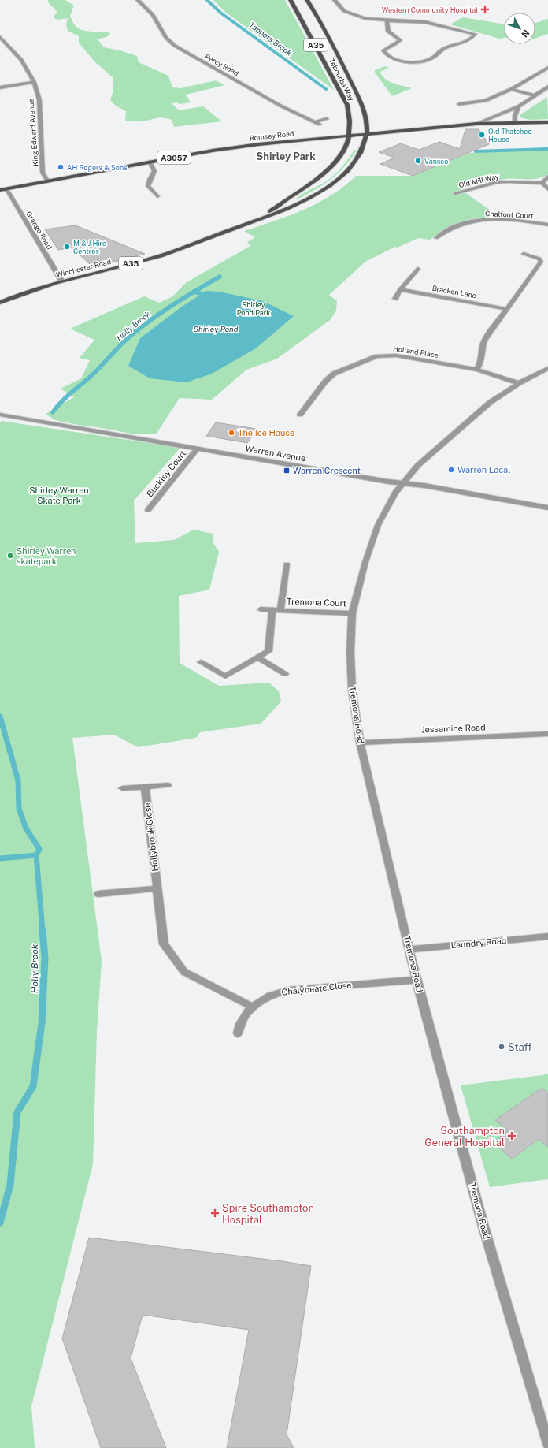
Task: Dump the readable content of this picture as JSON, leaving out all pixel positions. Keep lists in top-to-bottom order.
{
  "streets": {
    "main road": [
      "A35",
      "Tebourba Way",
      "Romsey Road",
      "A3057",
      "Winchester Road"
    ],
    "street": [
      "Percy Road",
      "King Edward Avenue",
      "Old Mill Way",
      "Chalfont Court",
      "Grange Road",
      "Bracken Lane",
      "Holland Place",
      "Warren Avenue",
      "Buckley Court",
      "Tremona Court",
      "Tremona Road",
      "Jessamine Road",
      "Hollybrook Close",
      "Laundry Road",
      "Chalybeate Close"
    ]
  },
  "crossings": [
    ["Tebourba Way", "Romsey Road"],
    ["Tebourba Way", "Winchester Road"],
    ["King Edward Avenue", "Romsey Road"],
    ["Romsey Road", "Grange Road"],
    ["Romsey Road", "Winchester Road"],
    ["Grange Road", "Winchester Road"],
    ["Warren Avenue", "Buckley Court"],
    ["Warren Avenue", "Tremona Road"],
    ["Tremona Court", "Tremona Road"],
    ["Tremona Road", "Jessamine Road"],
    ["Tremona Road", "Laundry Road"],
    ["Tremona Road", "Chalybeate Close"],
    ["Hollybrook Close", "Chalybeate Close"]
  ],
  "districts": ["Shirley Park"],
  "water": ["Tanners Brook", "Holly Brook", "Shirley Pond"],
  "parks": ["Shirley Pond Park", "Shirley Warren Skate Park"],
  "places": {
    "health": ["Western Community Hospital", "Southampton General Hospital", "Spire Southampton Hospital"],
    "other": [
      "Old Thatched House",
      "Vansco",
      "AH Rogers & Sons",
      "M & J Hire Centres",
      "The Ice House",
      "Warren Local",
      "Shirley Warren skatepark",
      "Staff"
    ],
    "transit": ["Warren Crescent"]
  },
  "north": "bottom right"
}
